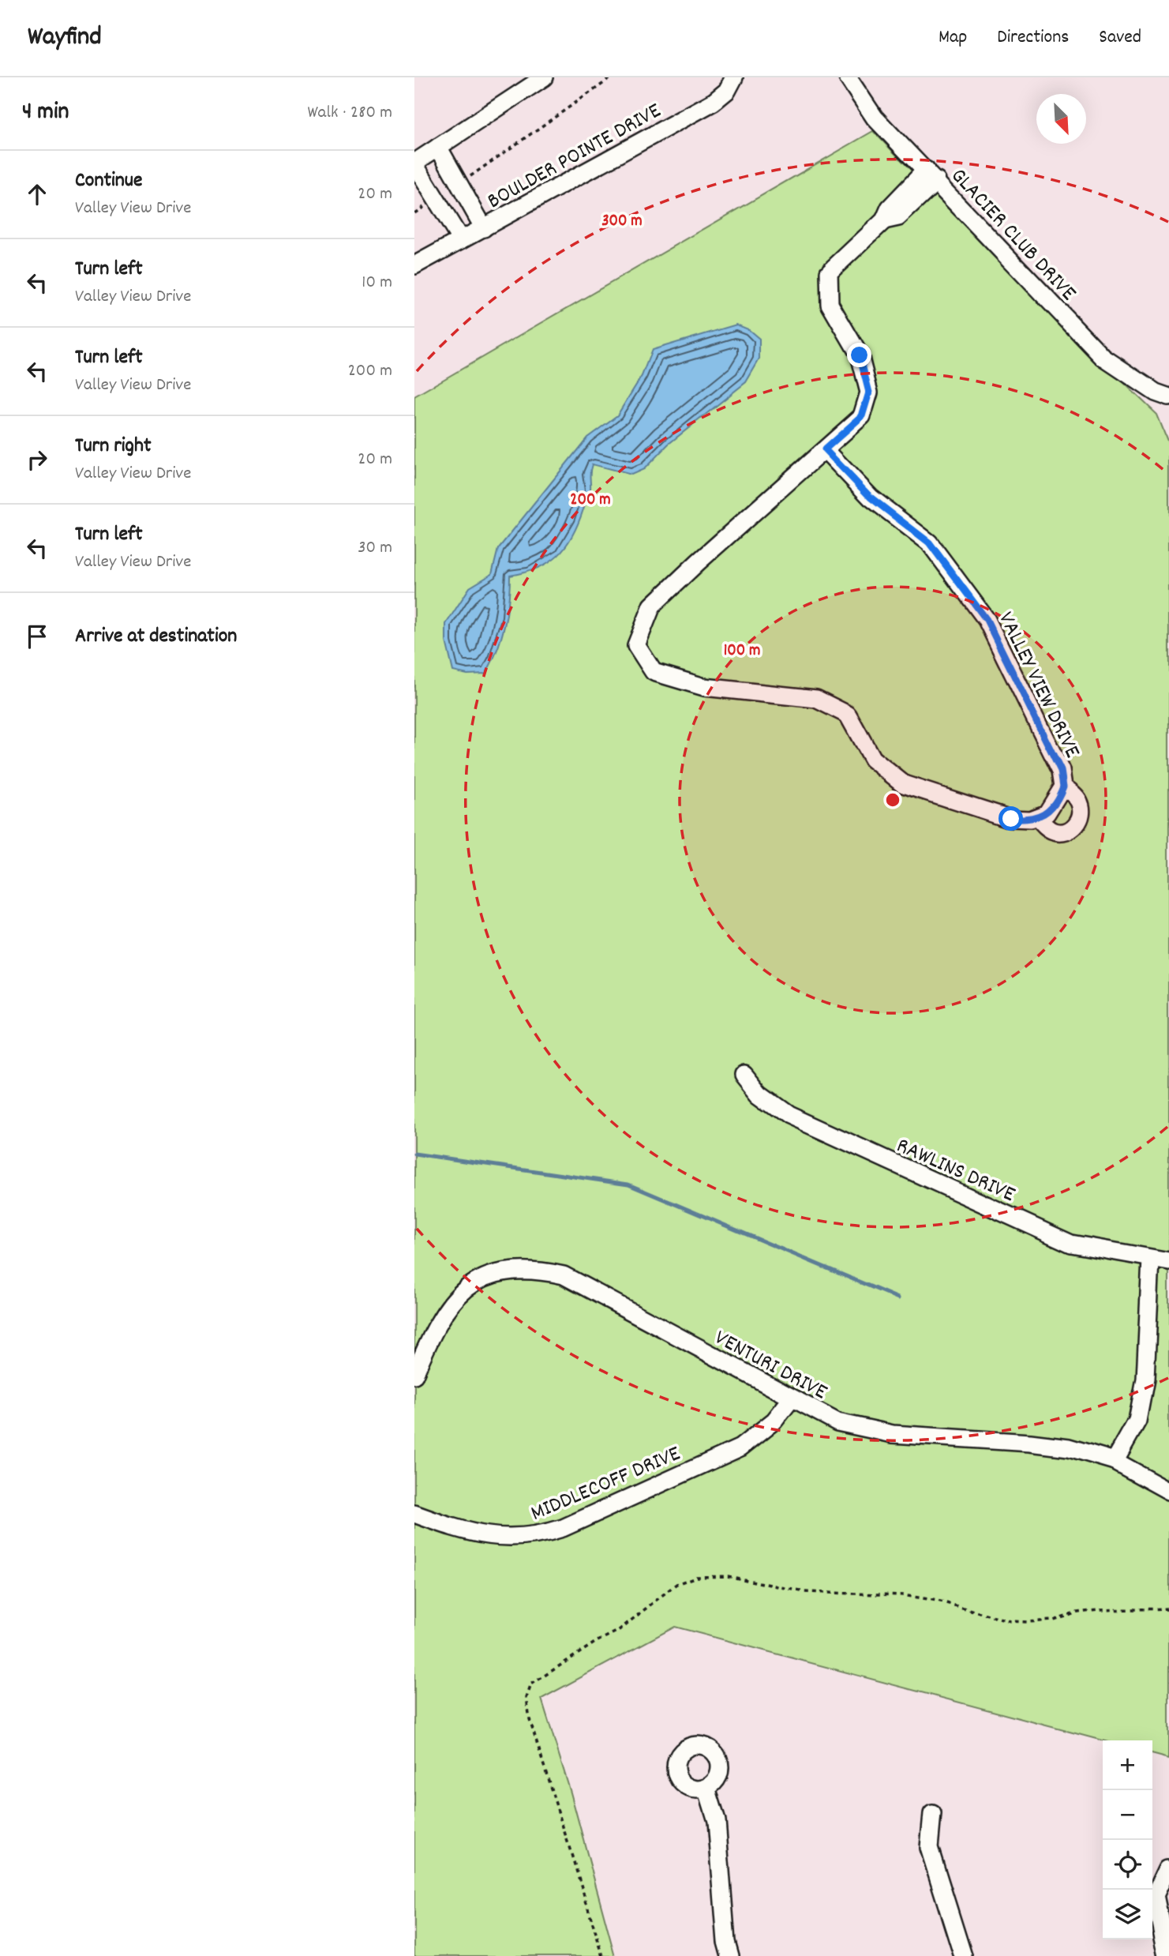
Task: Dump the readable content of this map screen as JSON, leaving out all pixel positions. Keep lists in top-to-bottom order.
{
  "streets": {
    "street": [
      "BOULDER POINTE DRIVE",
      "GLACIER CLUB DRIVE",
      "VALLEY VIEW DRIVE",
      "RAWLINS DRIVE",
      "VENTURI DRIVE",
      "MIDDLECOFF DRIVE"
    ]
  },
  "crossings": [
    ["VENTURI DRIVE", "MIDDLECOFF DRIVE"]
  ],
  "north": "bottom right",
  "page": {
    "header": "Wayfind",
    "nav": ["Map", "Directions", "Saved"],
    "heading": ["4 min", "Walk · 280 m"],
    "list": [
      ["Continue", "Valley View Drive", "20 m"],
      ["Turn left", "Valley View Drive", "10 m"],
      ["Turn left", "Valley View Drive", "200 m"],
      ["Turn right", "Valley View Drive", "20 m"],
      ["Turn left", "Valley View Drive", "30 m"],
      "Arrive at destination"
    ],
    "map_buttons": ["+", "−"]
  },
  "rings": ["300 m", "200 m", "100 m"]
}
